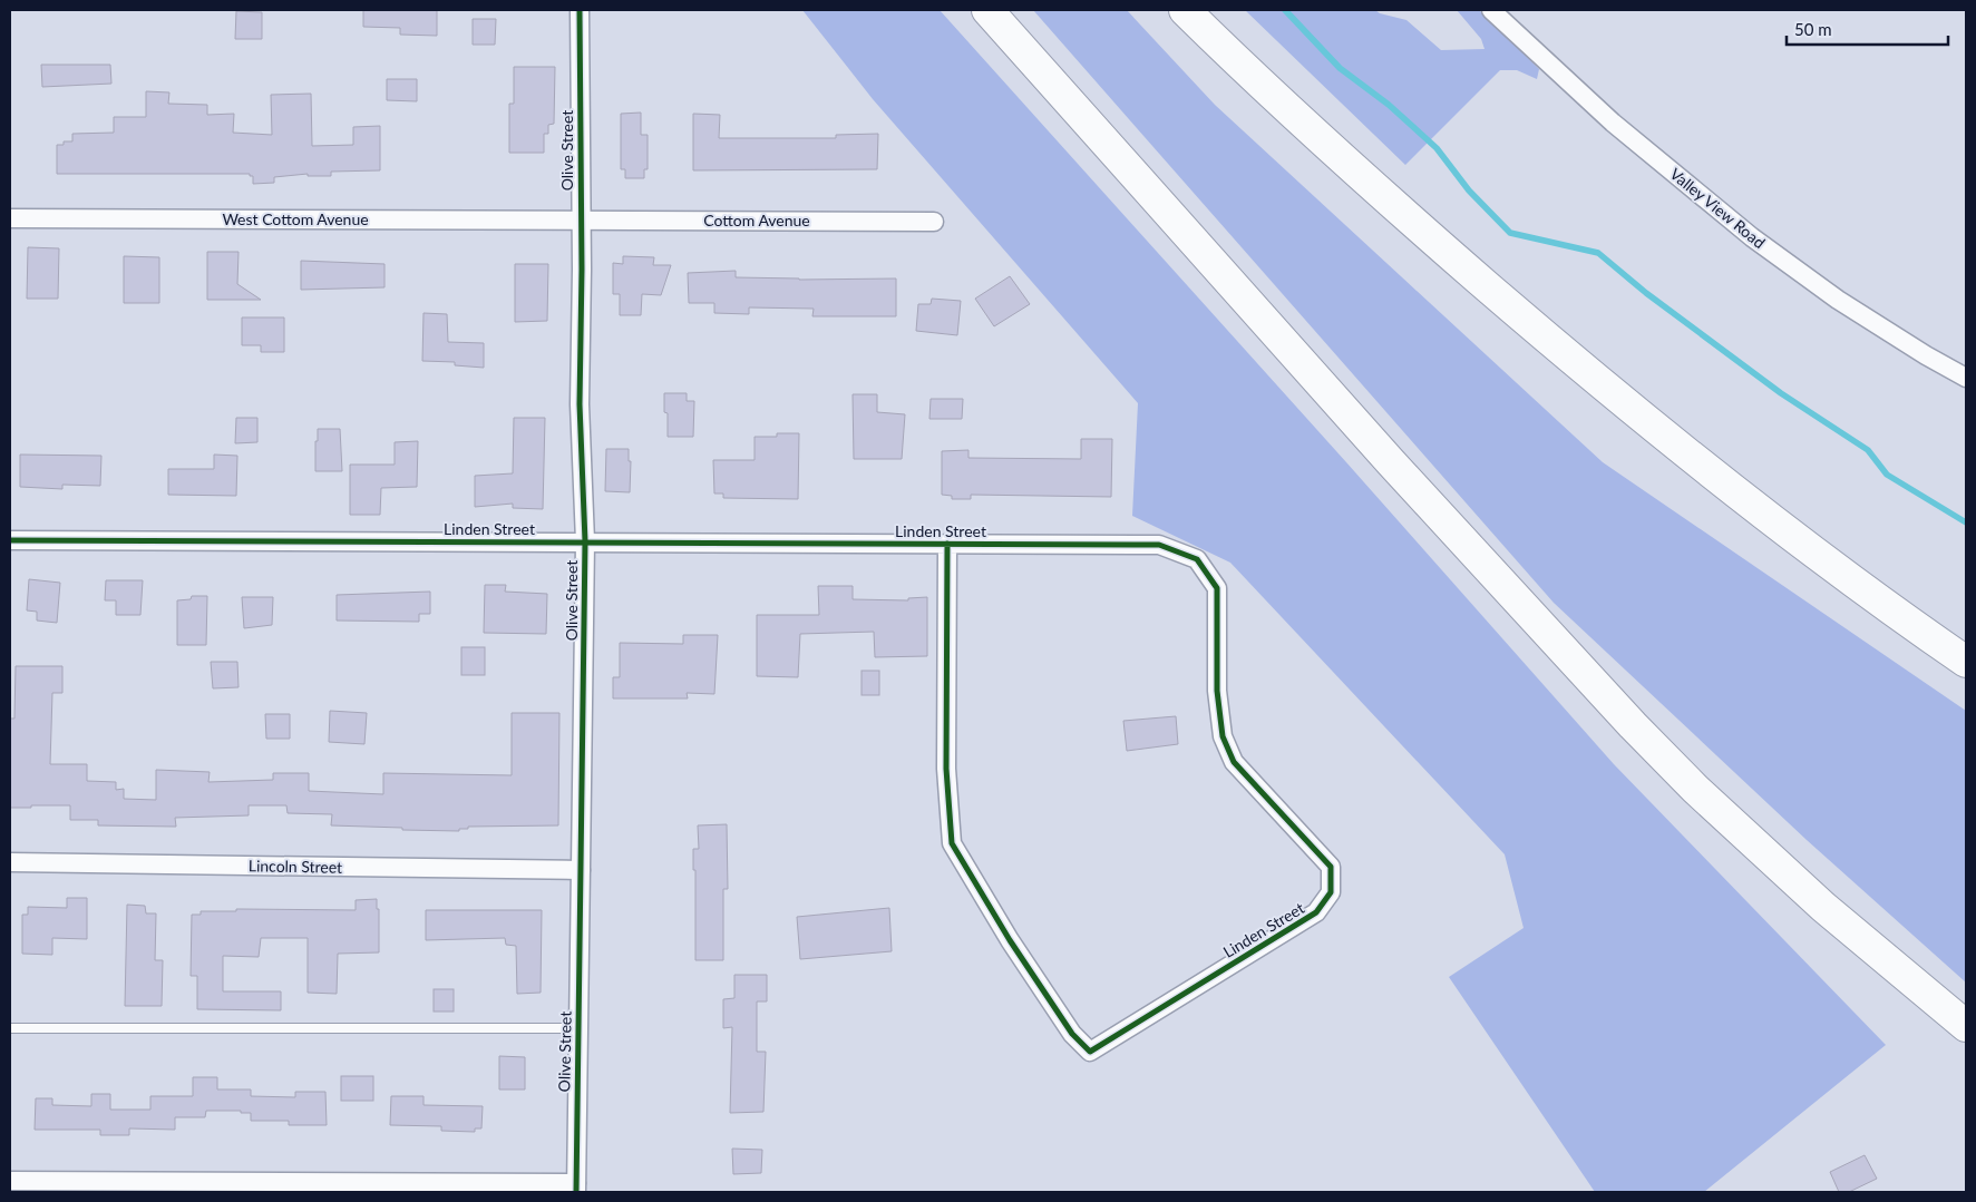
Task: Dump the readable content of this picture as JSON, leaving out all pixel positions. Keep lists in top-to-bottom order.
{
  "streets": {
    "street": [
      "Olive Street",
      "Valley View Road",
      "West Cottom Avenue",
      "Cottom Avenue",
      "Linden Street",
      "Lincoln Street"
    ]
  },
  "crossings": [
    ["Olive Street", "West Cottom Avenue"],
    ["Olive Street", "Cottom Avenue"],
    ["Olive Street", "Linden Street"],
    ["Olive Street", "Lincoln Street"],
    ["West Cottom Avenue", "Cottom Avenue"]
  ],
  "scale_bar": "50 m"
}
